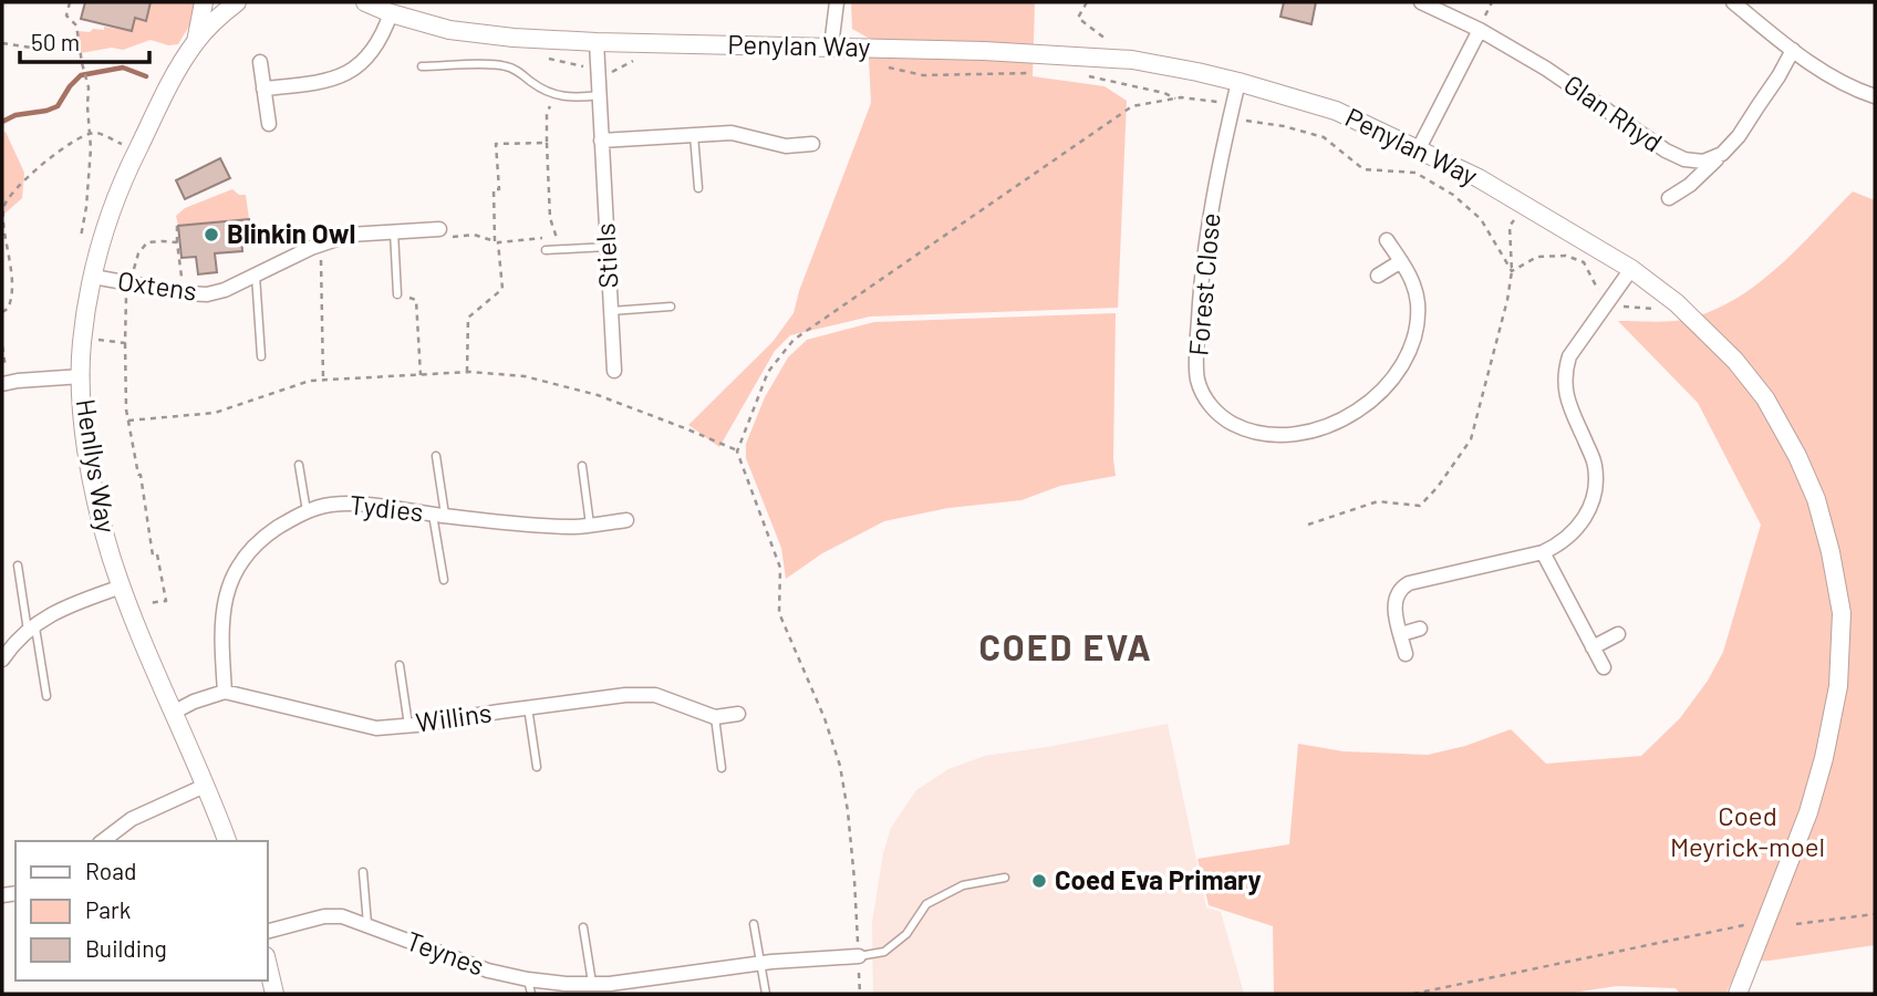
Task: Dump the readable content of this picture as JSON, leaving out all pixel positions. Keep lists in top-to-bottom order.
{
  "streets": {
    "street": [
      "Penylan Way",
      "Glan Rhyd",
      "Stiels",
      "Forest Close",
      "Oxtens",
      "Henllys Way",
      "Tydies",
      "Willins",
      "Teynes"
    ]
  },
  "crossings": [
    ["Penylan Way", "Stiels"],
    ["Penylan Way", "Forest Close"],
    ["Oxtens", "Henllys Way"],
    ["Tydies", "Willins"]
  ],
  "districts": ["COED EVA"],
  "parks": ["Coed Meyrick-moel"],
  "places": ["Blinkin Owl", "Coed Eva Primary"],
  "legend": ["Road", "Park", "Building"],
  "scale_bar": "50 m"
}
